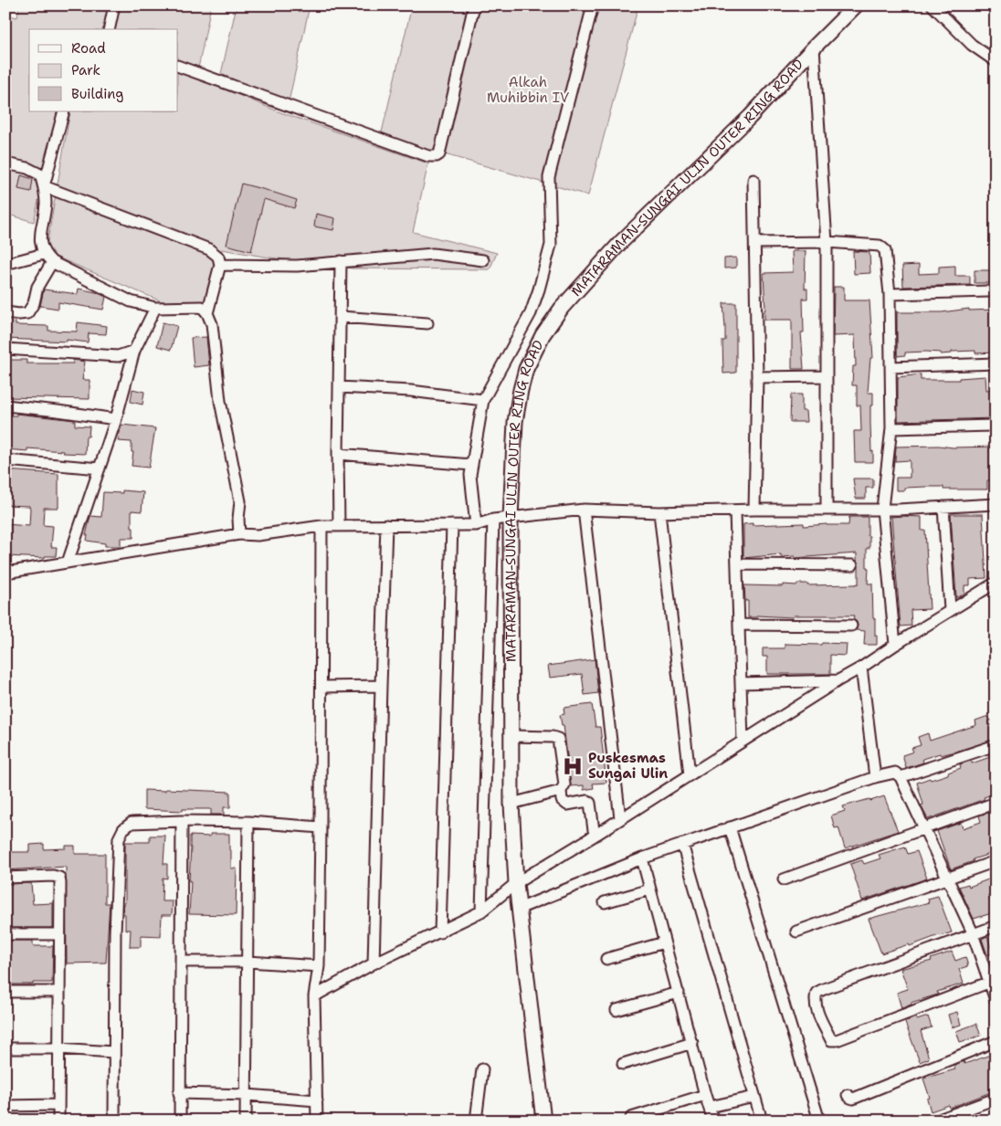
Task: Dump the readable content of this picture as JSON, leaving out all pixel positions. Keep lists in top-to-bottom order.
{
  "streets": {
    "main road": ["MATARAMAN-SUNGAI ULIN OUTER RING ROAD"]
  },
  "parks": ["Alkah Muhibbin IV"],
  "places": {
    "hospital": ["Puskesmas Sungai Ulin"]
  },
  "legend": ["Road", "Park", "Building"]
}
